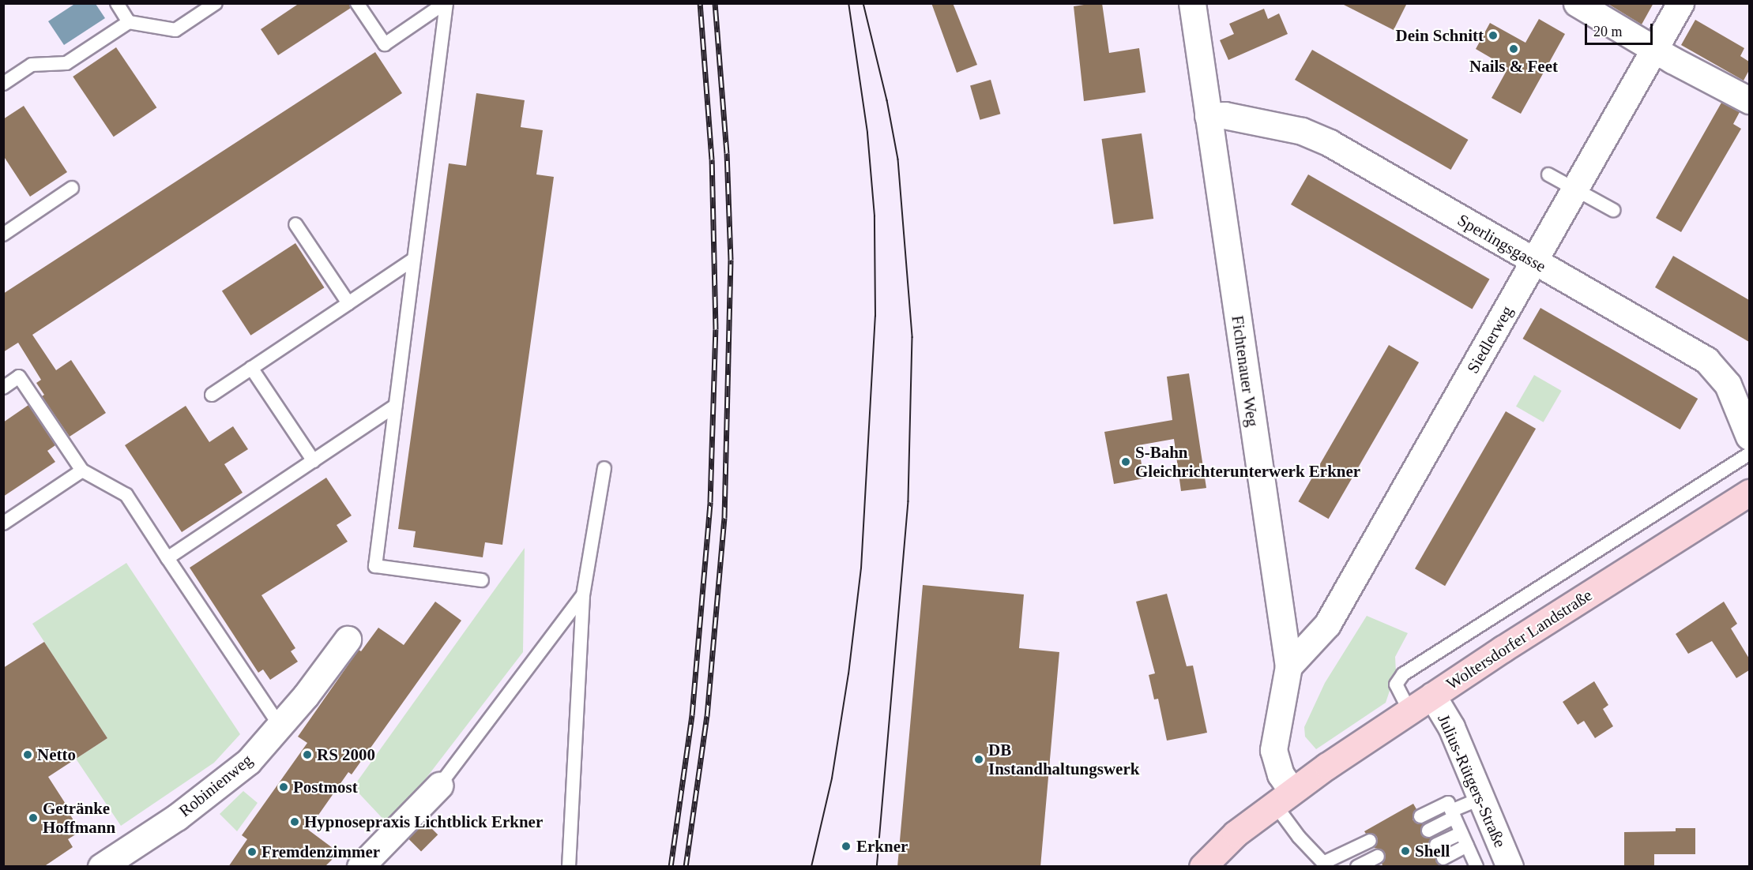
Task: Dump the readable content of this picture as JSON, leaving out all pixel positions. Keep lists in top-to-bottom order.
{
  "streets": {
    "main road": ["Woltersdorfer Landstraße"],
    "street": [
      "Sperlingsgasse",
      "Siedlerweg",
      "Fichtenauer Weg",
      "Julius-Rütgers-Straße",
      "Robinienweg"
    ]
  },
  "crossings": [
    ["Sperlingsgasse", "Siedlerweg"],
    ["Sperlingsgasse", "Fichtenauer Weg"],
    ["Siedlerweg", "Fichtenauer Weg"],
    ["Fichtenauer Weg", "Woltersdorfer Landstraße"],
    ["Woltersdorfer Landstraße", "Julius-Rütgers-Straße"]
  ],
  "places": [
    "Dein Schnitt",
    "Nails & Feet",
    "S-Bahn Gleichrichterunterwerk Erkner",
    "Netto",
    "RS 2000",
    "DB Instandhaltungswerk",
    "Postmost",
    "Getränke Hoffmann",
    "Hypnosepraxis Lichtblick Erkner",
    "Erkner",
    "Shell",
    "Fremdenzimmer"
  ],
  "scale_bar": "20 m"
}
